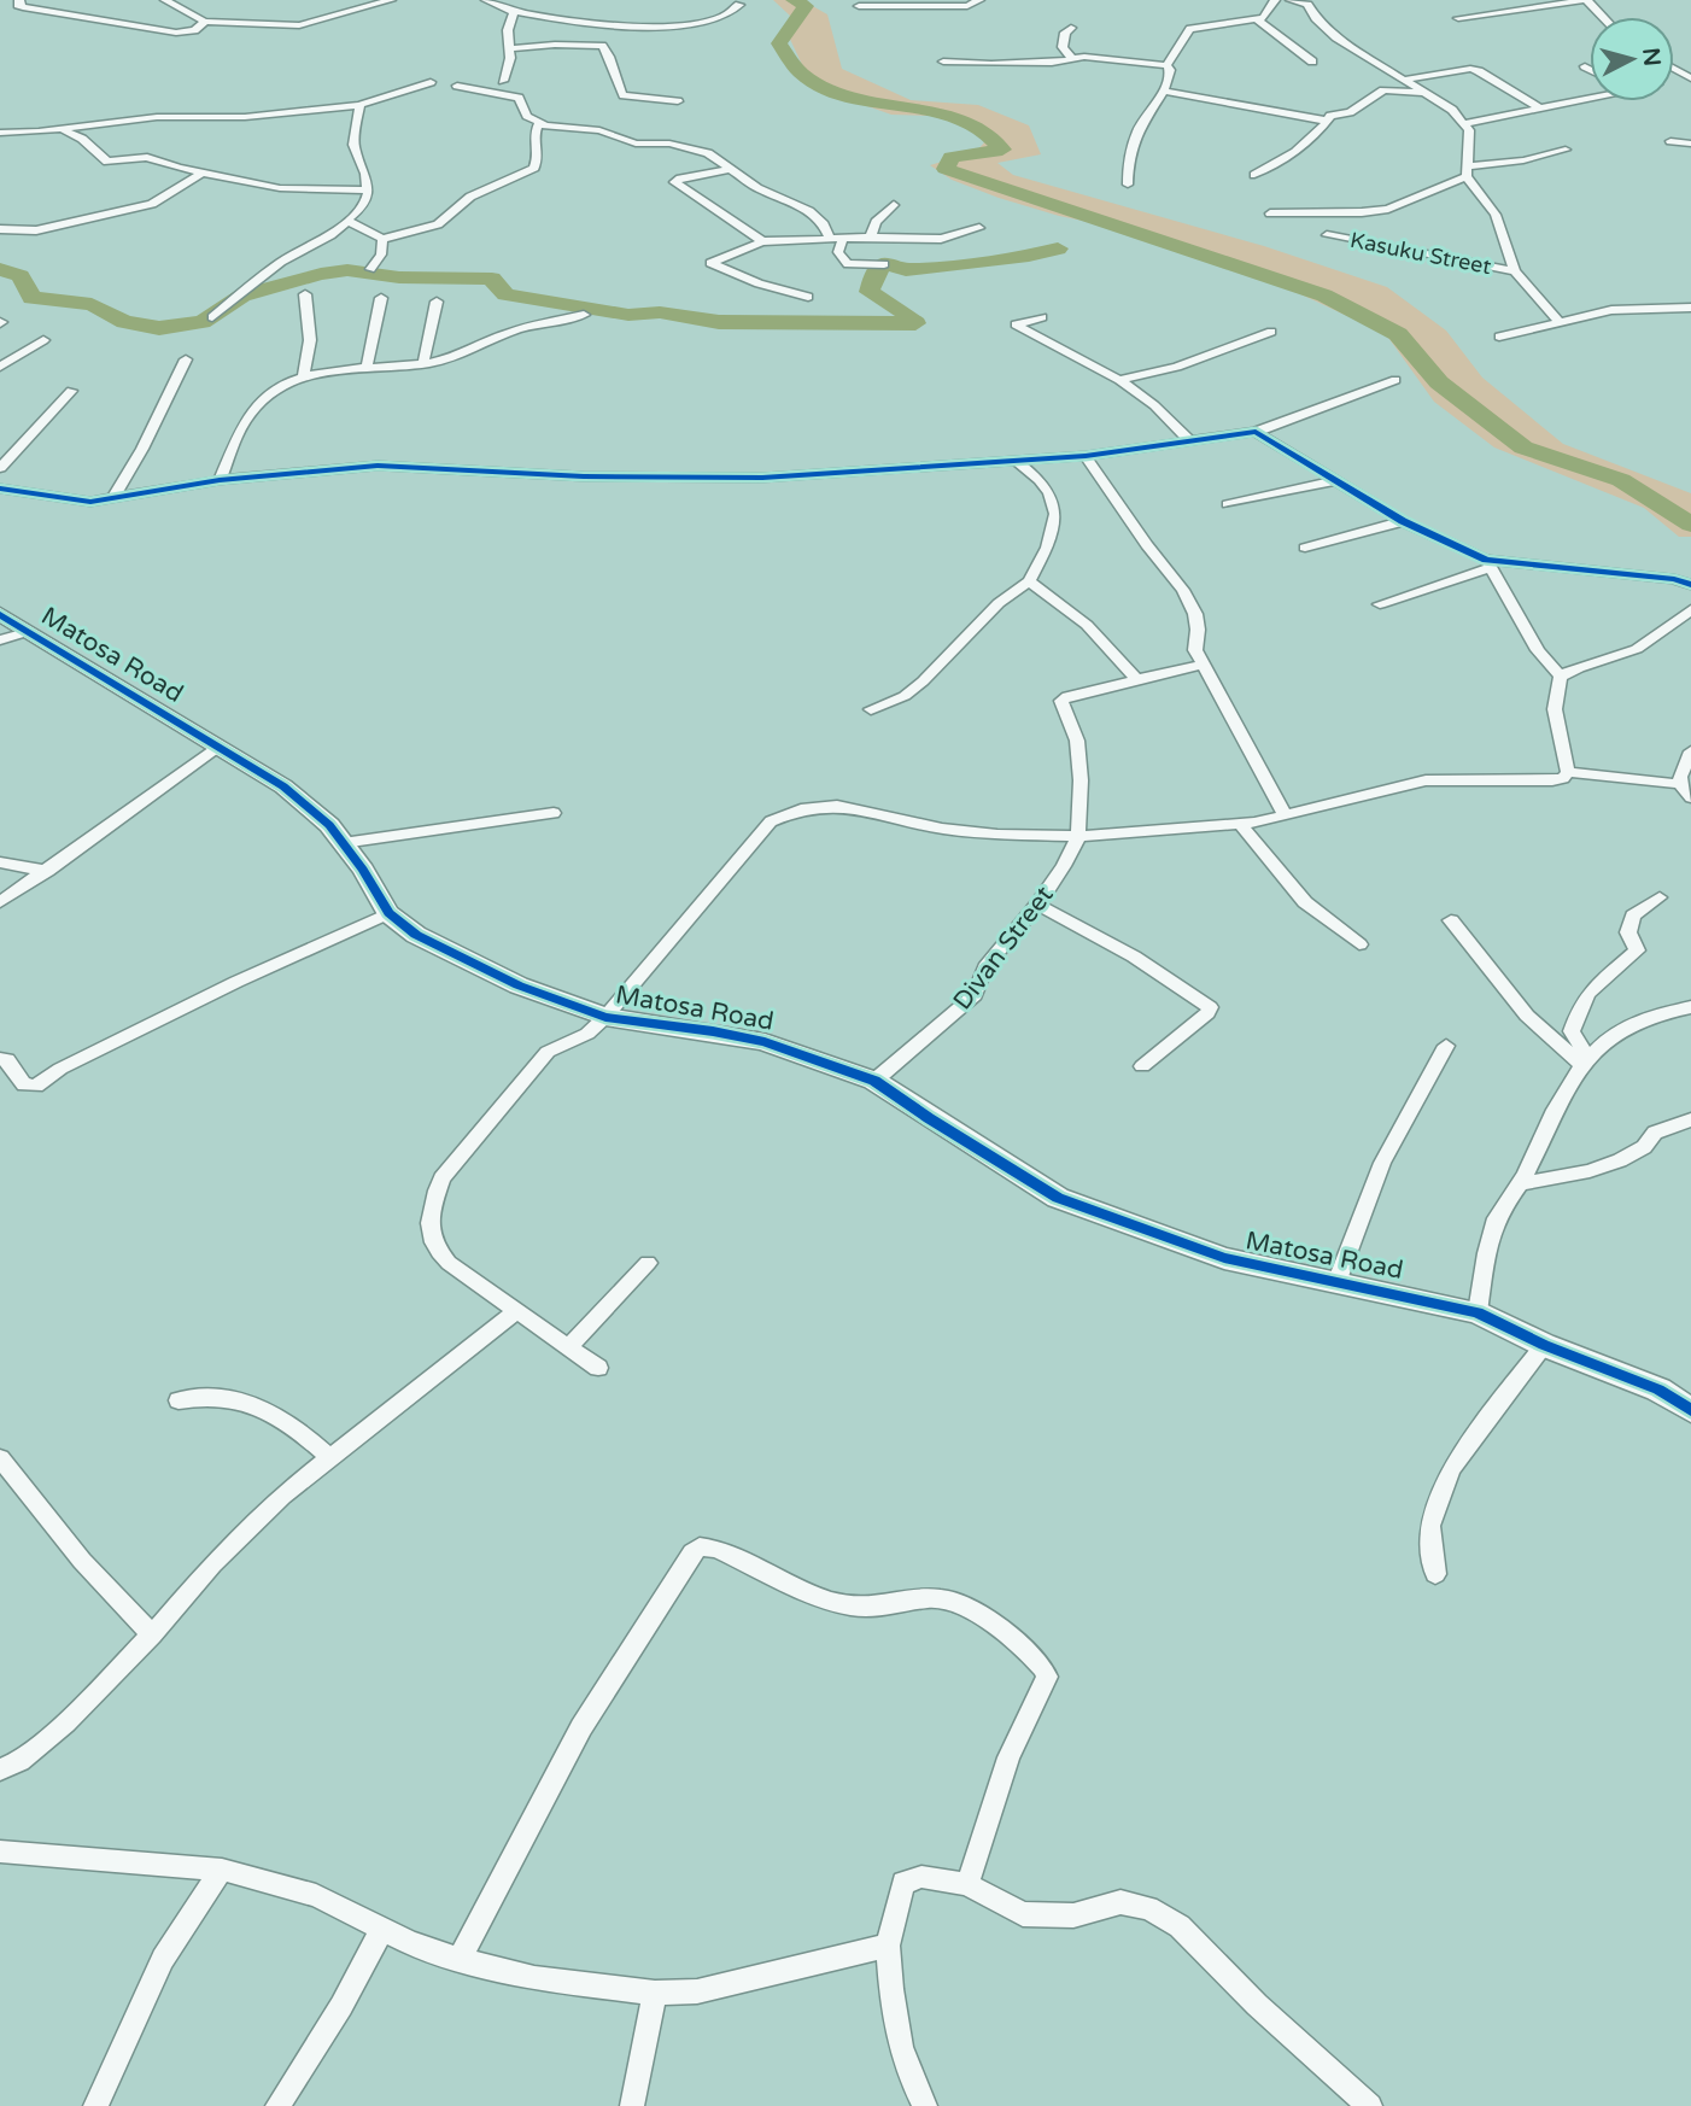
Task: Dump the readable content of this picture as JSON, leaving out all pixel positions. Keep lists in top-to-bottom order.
{
  "streets": {
    "street": ["Kasuku Street", "Matosa Road", "Divan Street"]
  },
  "crossings": [
    ["Matosa Road", "Divan Street"]
  ],
  "north": "right"
}
